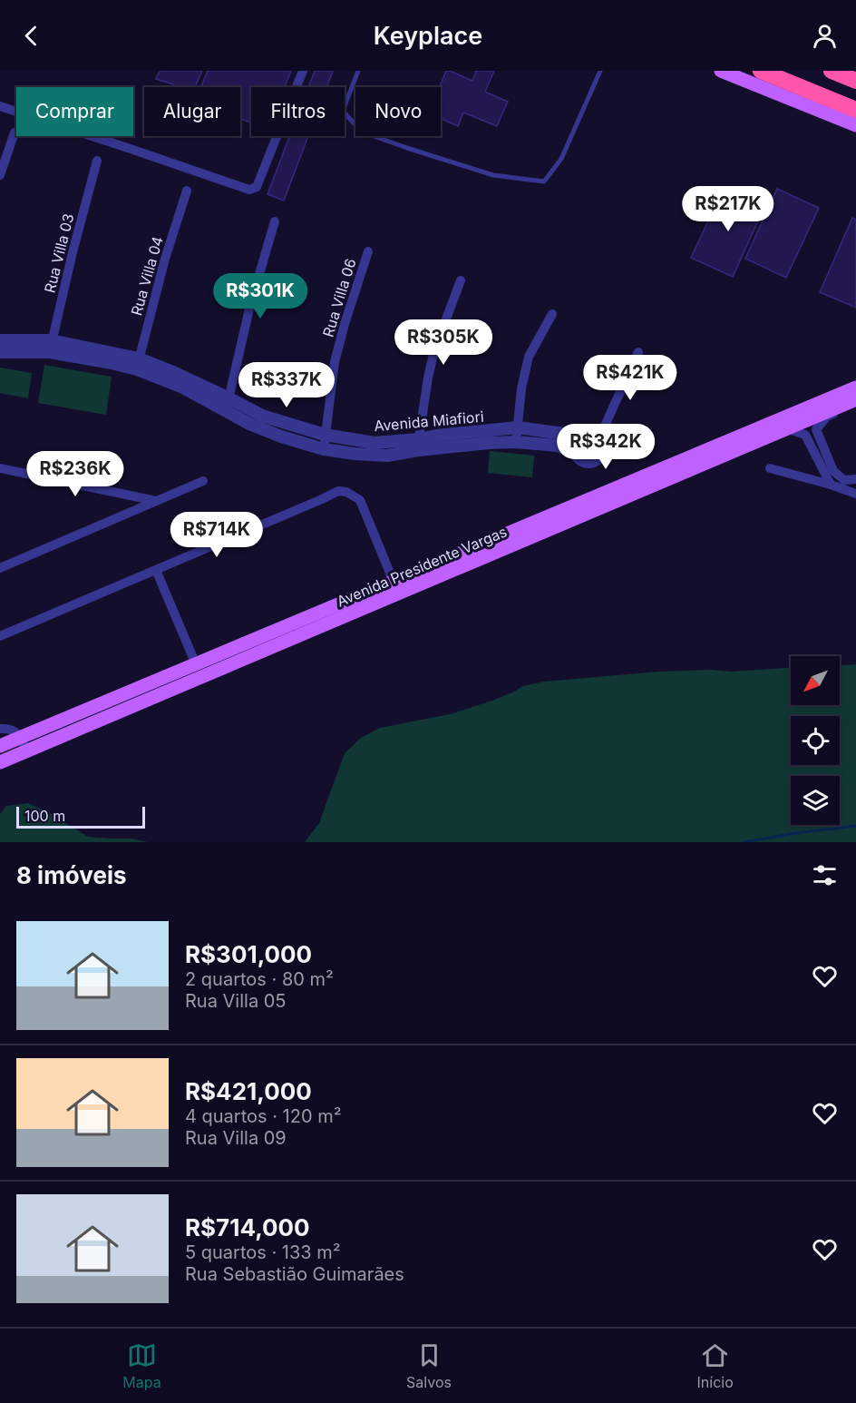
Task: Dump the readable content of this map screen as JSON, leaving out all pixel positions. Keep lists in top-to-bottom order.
{
  "streets": {
    "main road": ["Avenida Presidente Vargas"],
    "street": [
      "Rua Villa 03",
      "Rua Villa 04",
      "Rua Villa 06",
      "Avenida Miafiori"
    ]
  },
  "crossings": [
    ["Rua Villa 03", "Avenida Miafiori"],
    ["Rua Villa 04", "Avenida Miafiori"],
    ["Rua Villa 06", "Avenida Miafiori"]
  ],
  "scale_bar": "100 m",
  "north": "bottom left",
  "page": {
    "header": "Keyplace",
    "chip": [
      "Comprar",
      "Alugar",
      "Filtros",
      "Novo"
    ],
    "price": [
      "R$217K",
      "R$301K",
      "R$305K",
      "R$421K",
      "R$337K",
      "R$342K",
      "R$236K",
      "R$714K"
    ],
    "scale": "100 m",
    "heading": "8 imóveis",
    "list": [
      {
        "name": "R$301,000",
        "note": "2 quartos · 80 m² · Rua Villa 05"
      },
      {
        "name": "R$421,000",
        "note": "4 quartos · 120 m² · Rua Villa 09"
      },
      {
        "name": "R$714,000",
        "note": "5 quartos · 133 m² · Rua Sebastião Guimarães"
      }
    ],
    "tabs": ["Mapa", "Salvos", "Início"]
  }
}
